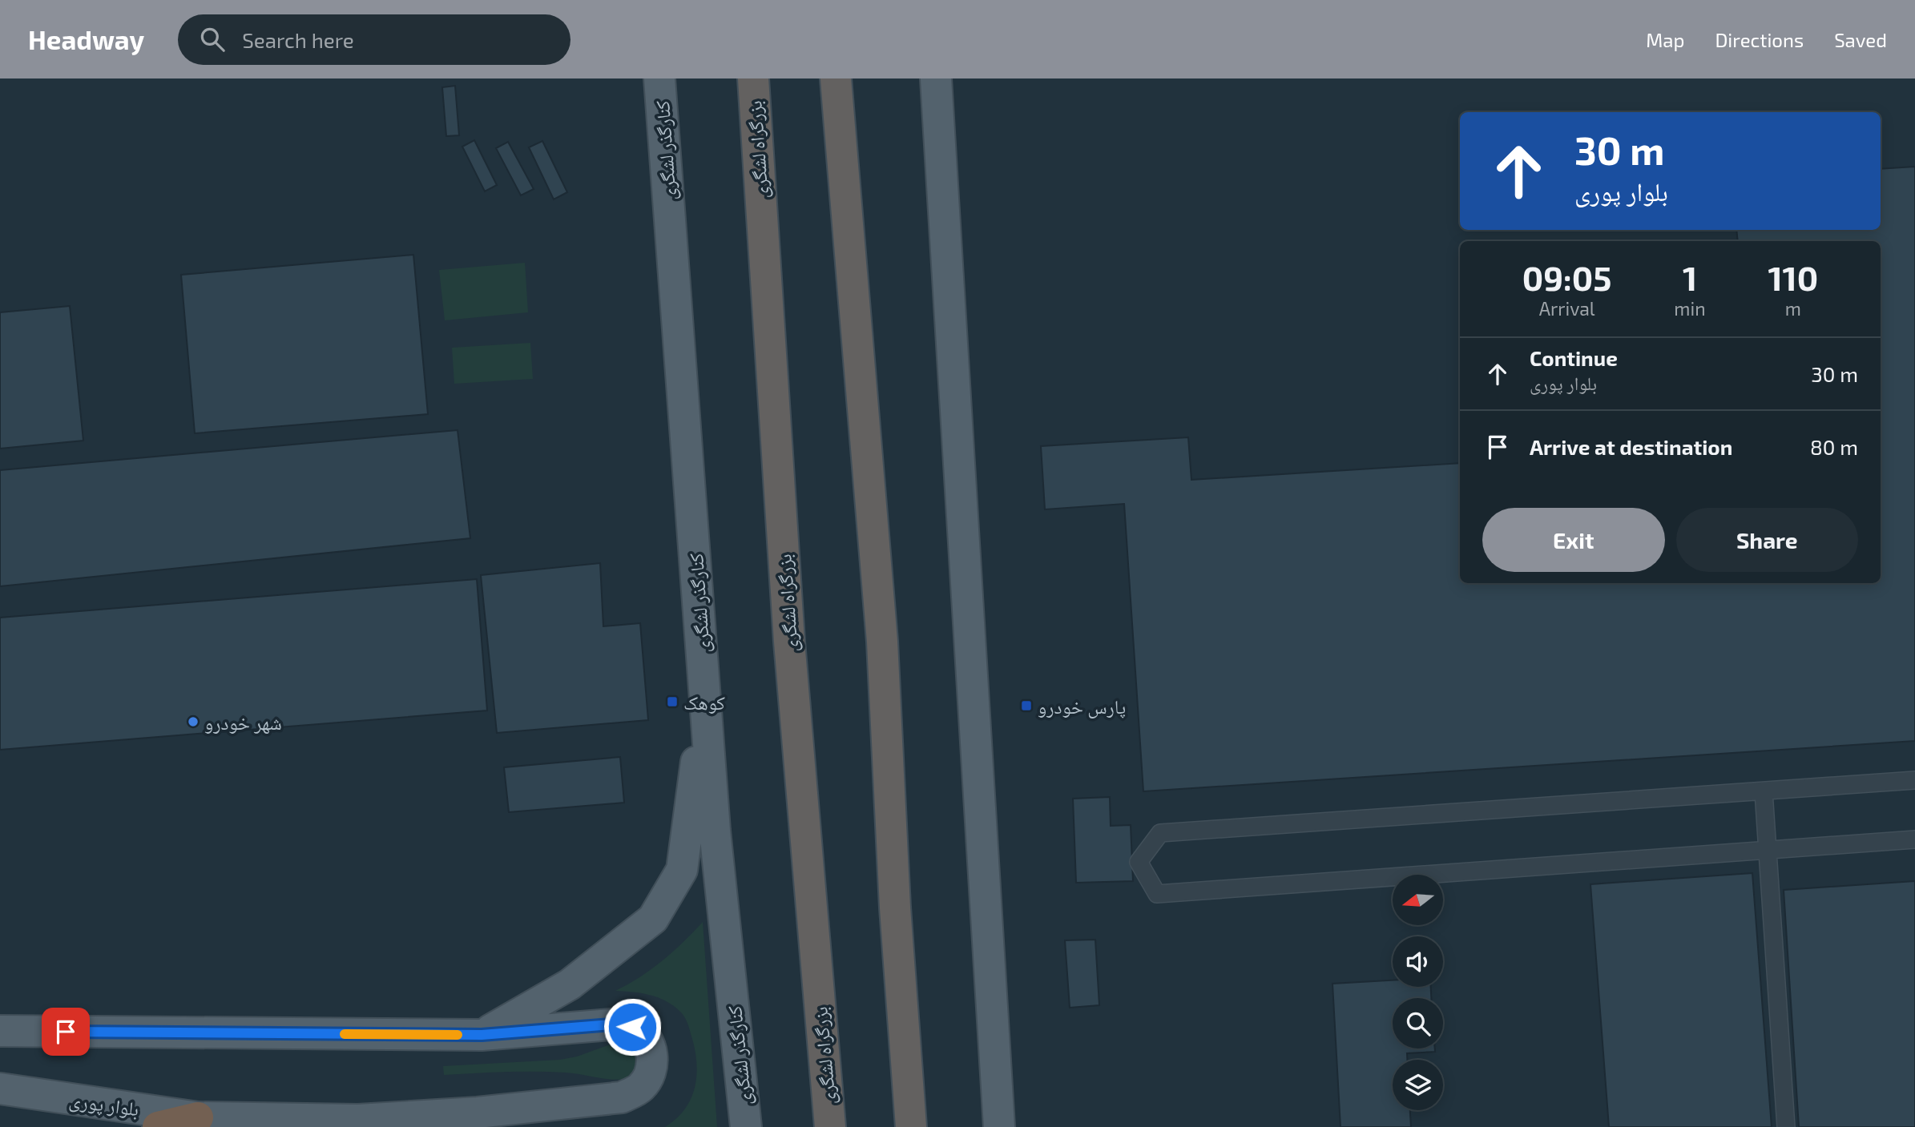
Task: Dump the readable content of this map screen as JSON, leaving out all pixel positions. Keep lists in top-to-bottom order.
{
  "streets": {
    "highway": ["بزرگراه لشگری"],
    "main road": ["کنارگذر لشگری", "بلوار پوری"]
  },
  "places": {
    "transit": ["کوهک", "پارس خودرو"],
    "other": ["شهر خودرو"]
  },
  "north": "left",
  "page": {
    "header": "Headway",
    "search": "Search here",
    "nav": ["Map", "Directions", "Saved"],
    "turn": ["30 m", "بلوار پوری"],
    "eta": [
      "09:05",
      "Arrival",
      "1",
      "min",
      "110",
      "m"
    ],
    "list": [
      {
        "name": "Continue",
        "note": "بلوار پوری",
        "value": "30 m"
      },
      {
        "name": "Arrive at destination",
        "value": "80 m"
      }
    ],
    "buttons": ["Exit", "Share"]
  }
}
